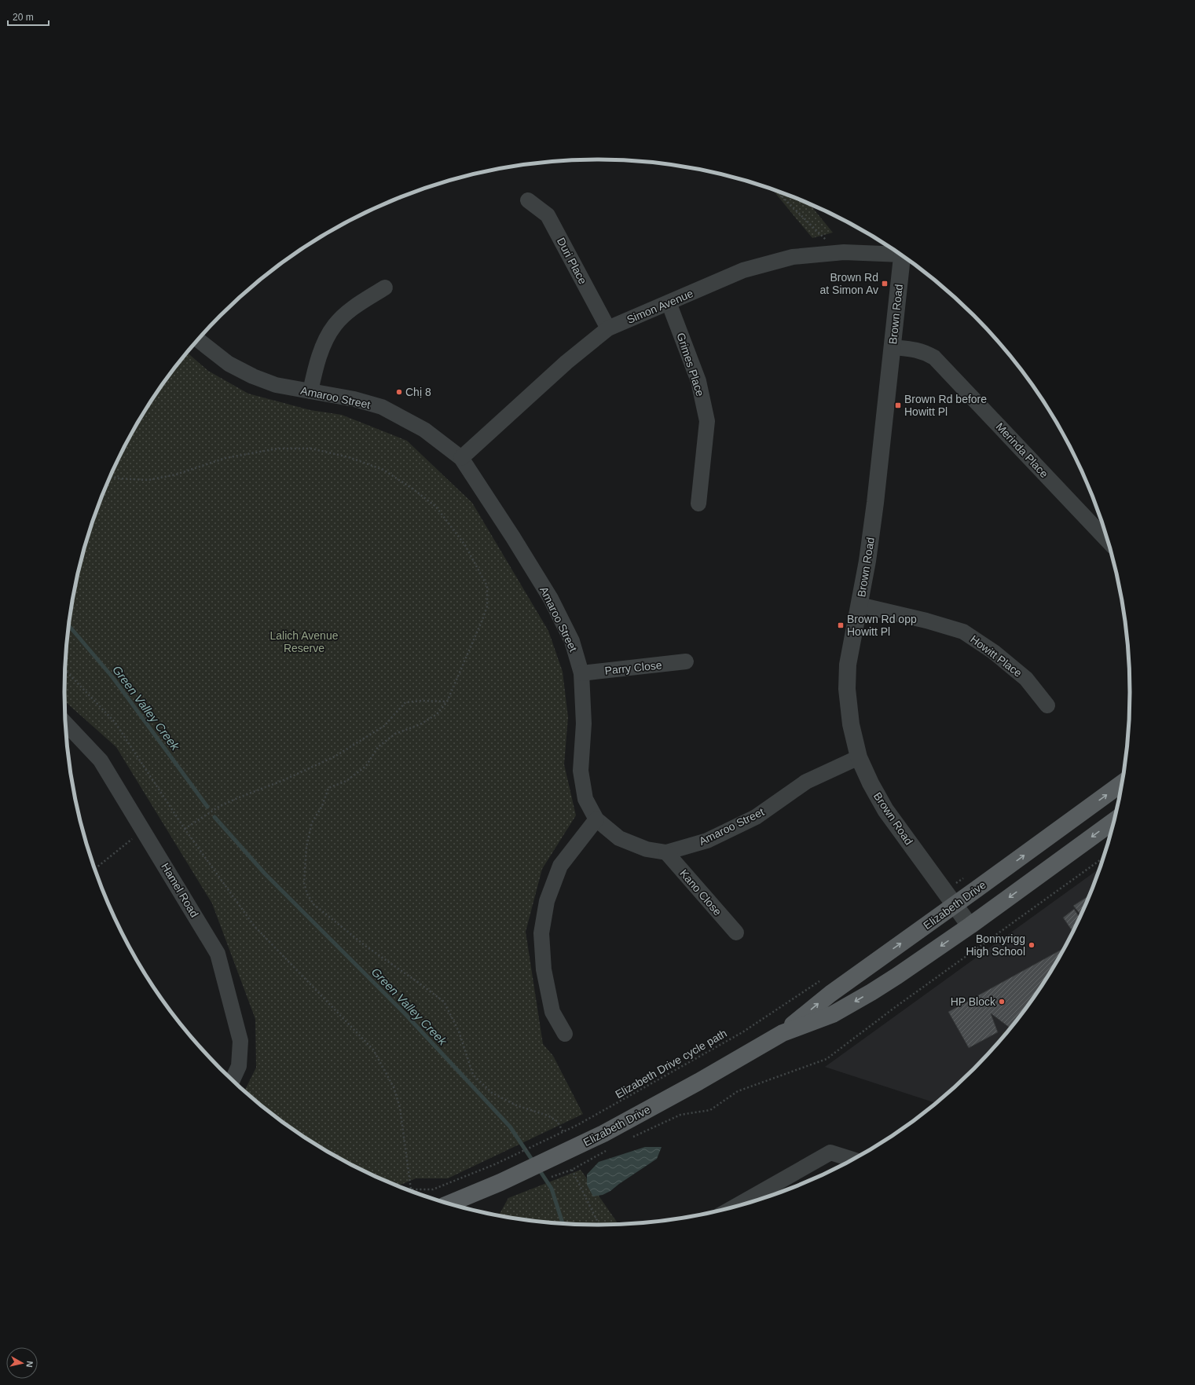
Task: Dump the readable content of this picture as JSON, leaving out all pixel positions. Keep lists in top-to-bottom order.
{
  "streets": {
    "main road": ["Elizabeth Drive"],
    "street": [
      "Duri Place",
      "Simon Avenue",
      "Brown Road",
      "Grimes Place",
      "Amaroo Street",
      "Merinda Place",
      "Howitt Place",
      "Parry Close",
      "Hamel Road",
      "Kano Close"
    ],
    "path": ["Elizabeth Drive cycle path"]
  },
  "crossings": [
    ["Duri Place", "Simon Avenue"],
    ["Simon Avenue", "Grimes Place"],
    ["Simon Avenue", "Amaroo Street"],
    ["Brown Road", "Amaroo Street"],
    ["Brown Road", "Merinda Place"],
    ["Brown Road", "Howitt Place"],
    ["Brown Road", "Elizabeth Drive"],
    ["Amaroo Street", "Parry Close"],
    ["Amaroo Street", "Kano Close"]
  ],
  "water": ["Green Valley Creek"],
  "parks": ["Lalich Avenue Reserve"],
  "places": {
    "transit": ["Brown Rd at Simon Av", "Brown Rd before Howitt Pl", "Brown Rd opp Howitt Pl"],
    "other": ["Chị 8", "Bonnyrigg High School", "HP Block"]
  },
  "scale_bar": "20 m",
  "north": "right"
}
